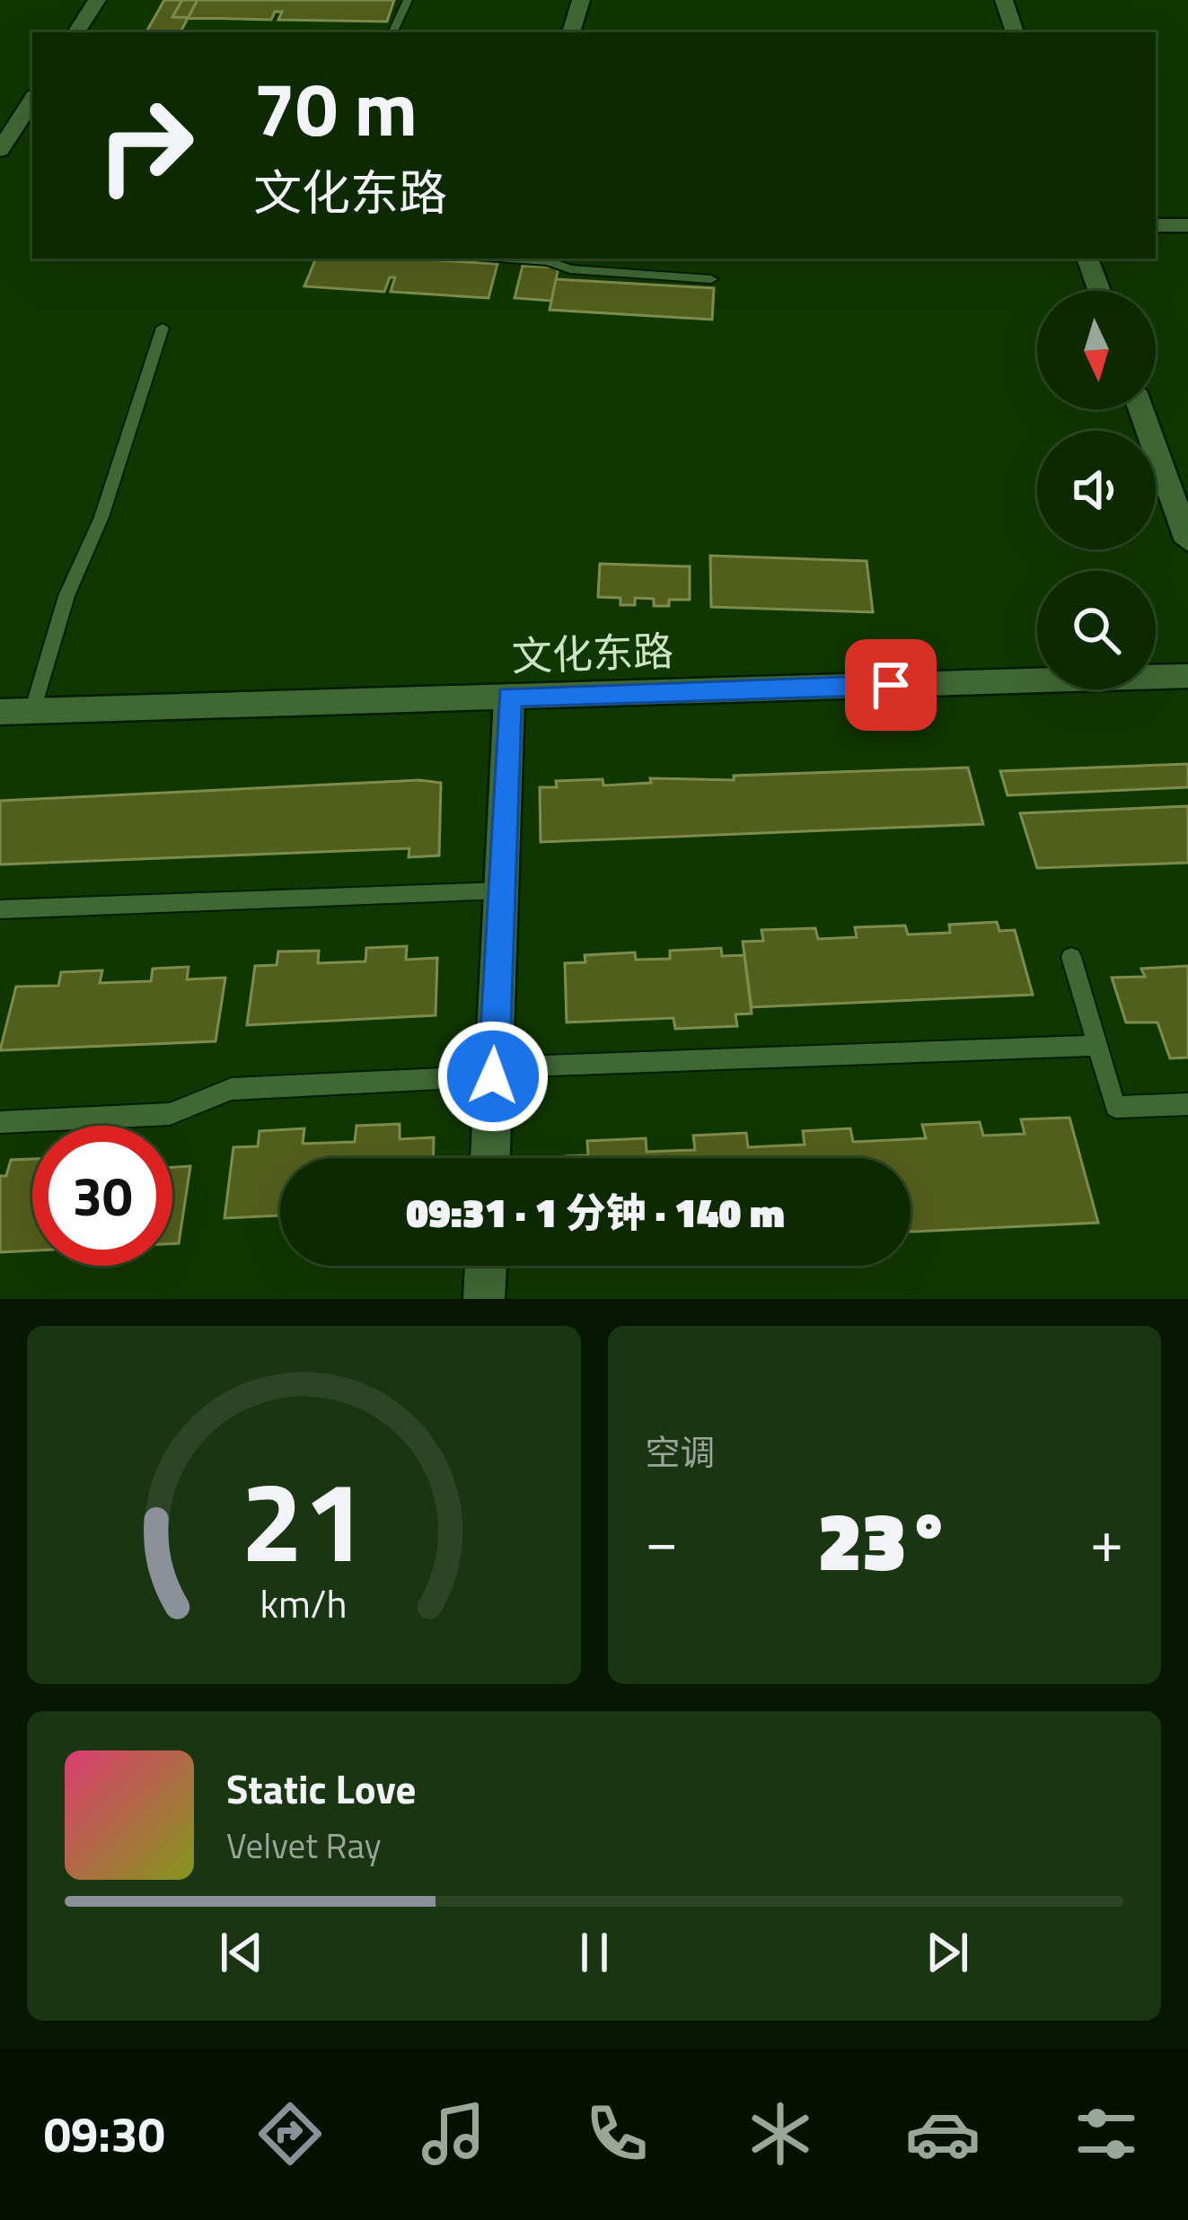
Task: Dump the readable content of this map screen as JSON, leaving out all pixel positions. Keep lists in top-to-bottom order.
{
  "streets": {
    "street": ["文化东路"]
  },
  "north": "bottom",
  "page": {
    "turn": ["70 m", "文化东路"],
    "limit": "30",
    "trip": "09:31 · 1 分钟 · 140 m",
    "tile": "空调",
    "heat": ["−", "23°", "+"],
    "song": ["Static Love", "Velvet Ray"],
    "tabs": "09:30",
    "gauge": ["21", "km/h"]
  }
}
